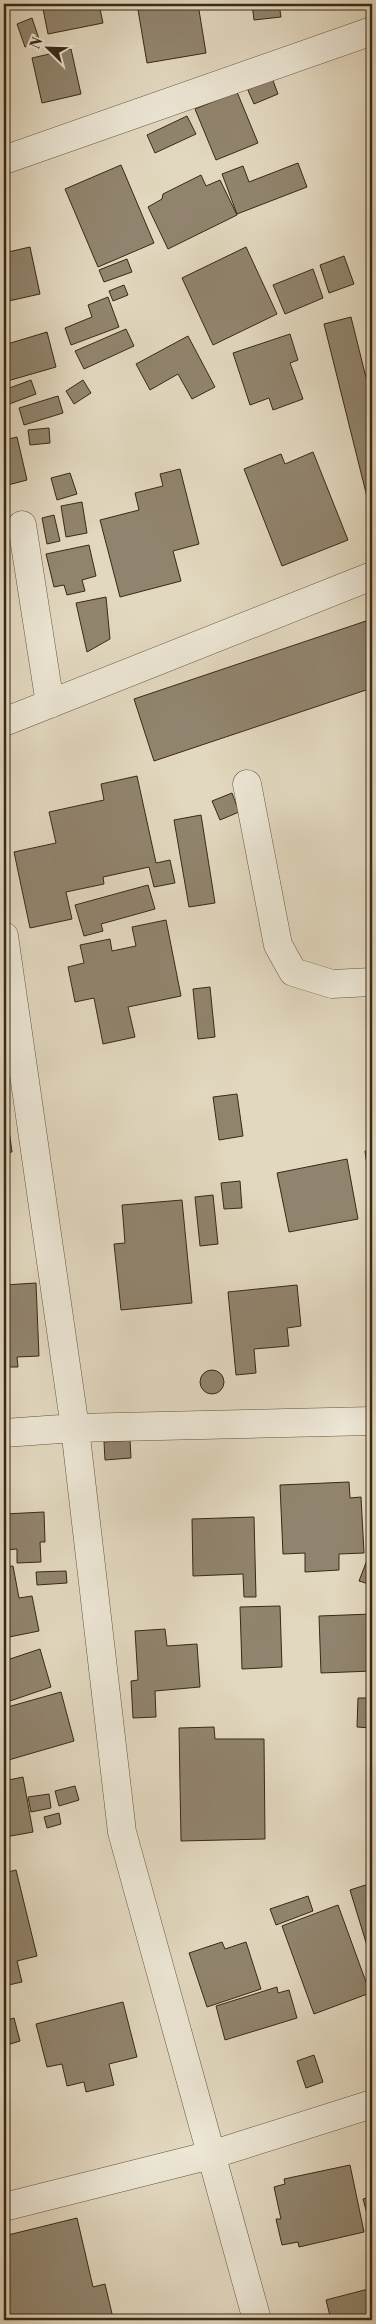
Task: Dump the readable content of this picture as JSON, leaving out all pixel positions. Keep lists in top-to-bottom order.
{
  "north": "top left"
}
